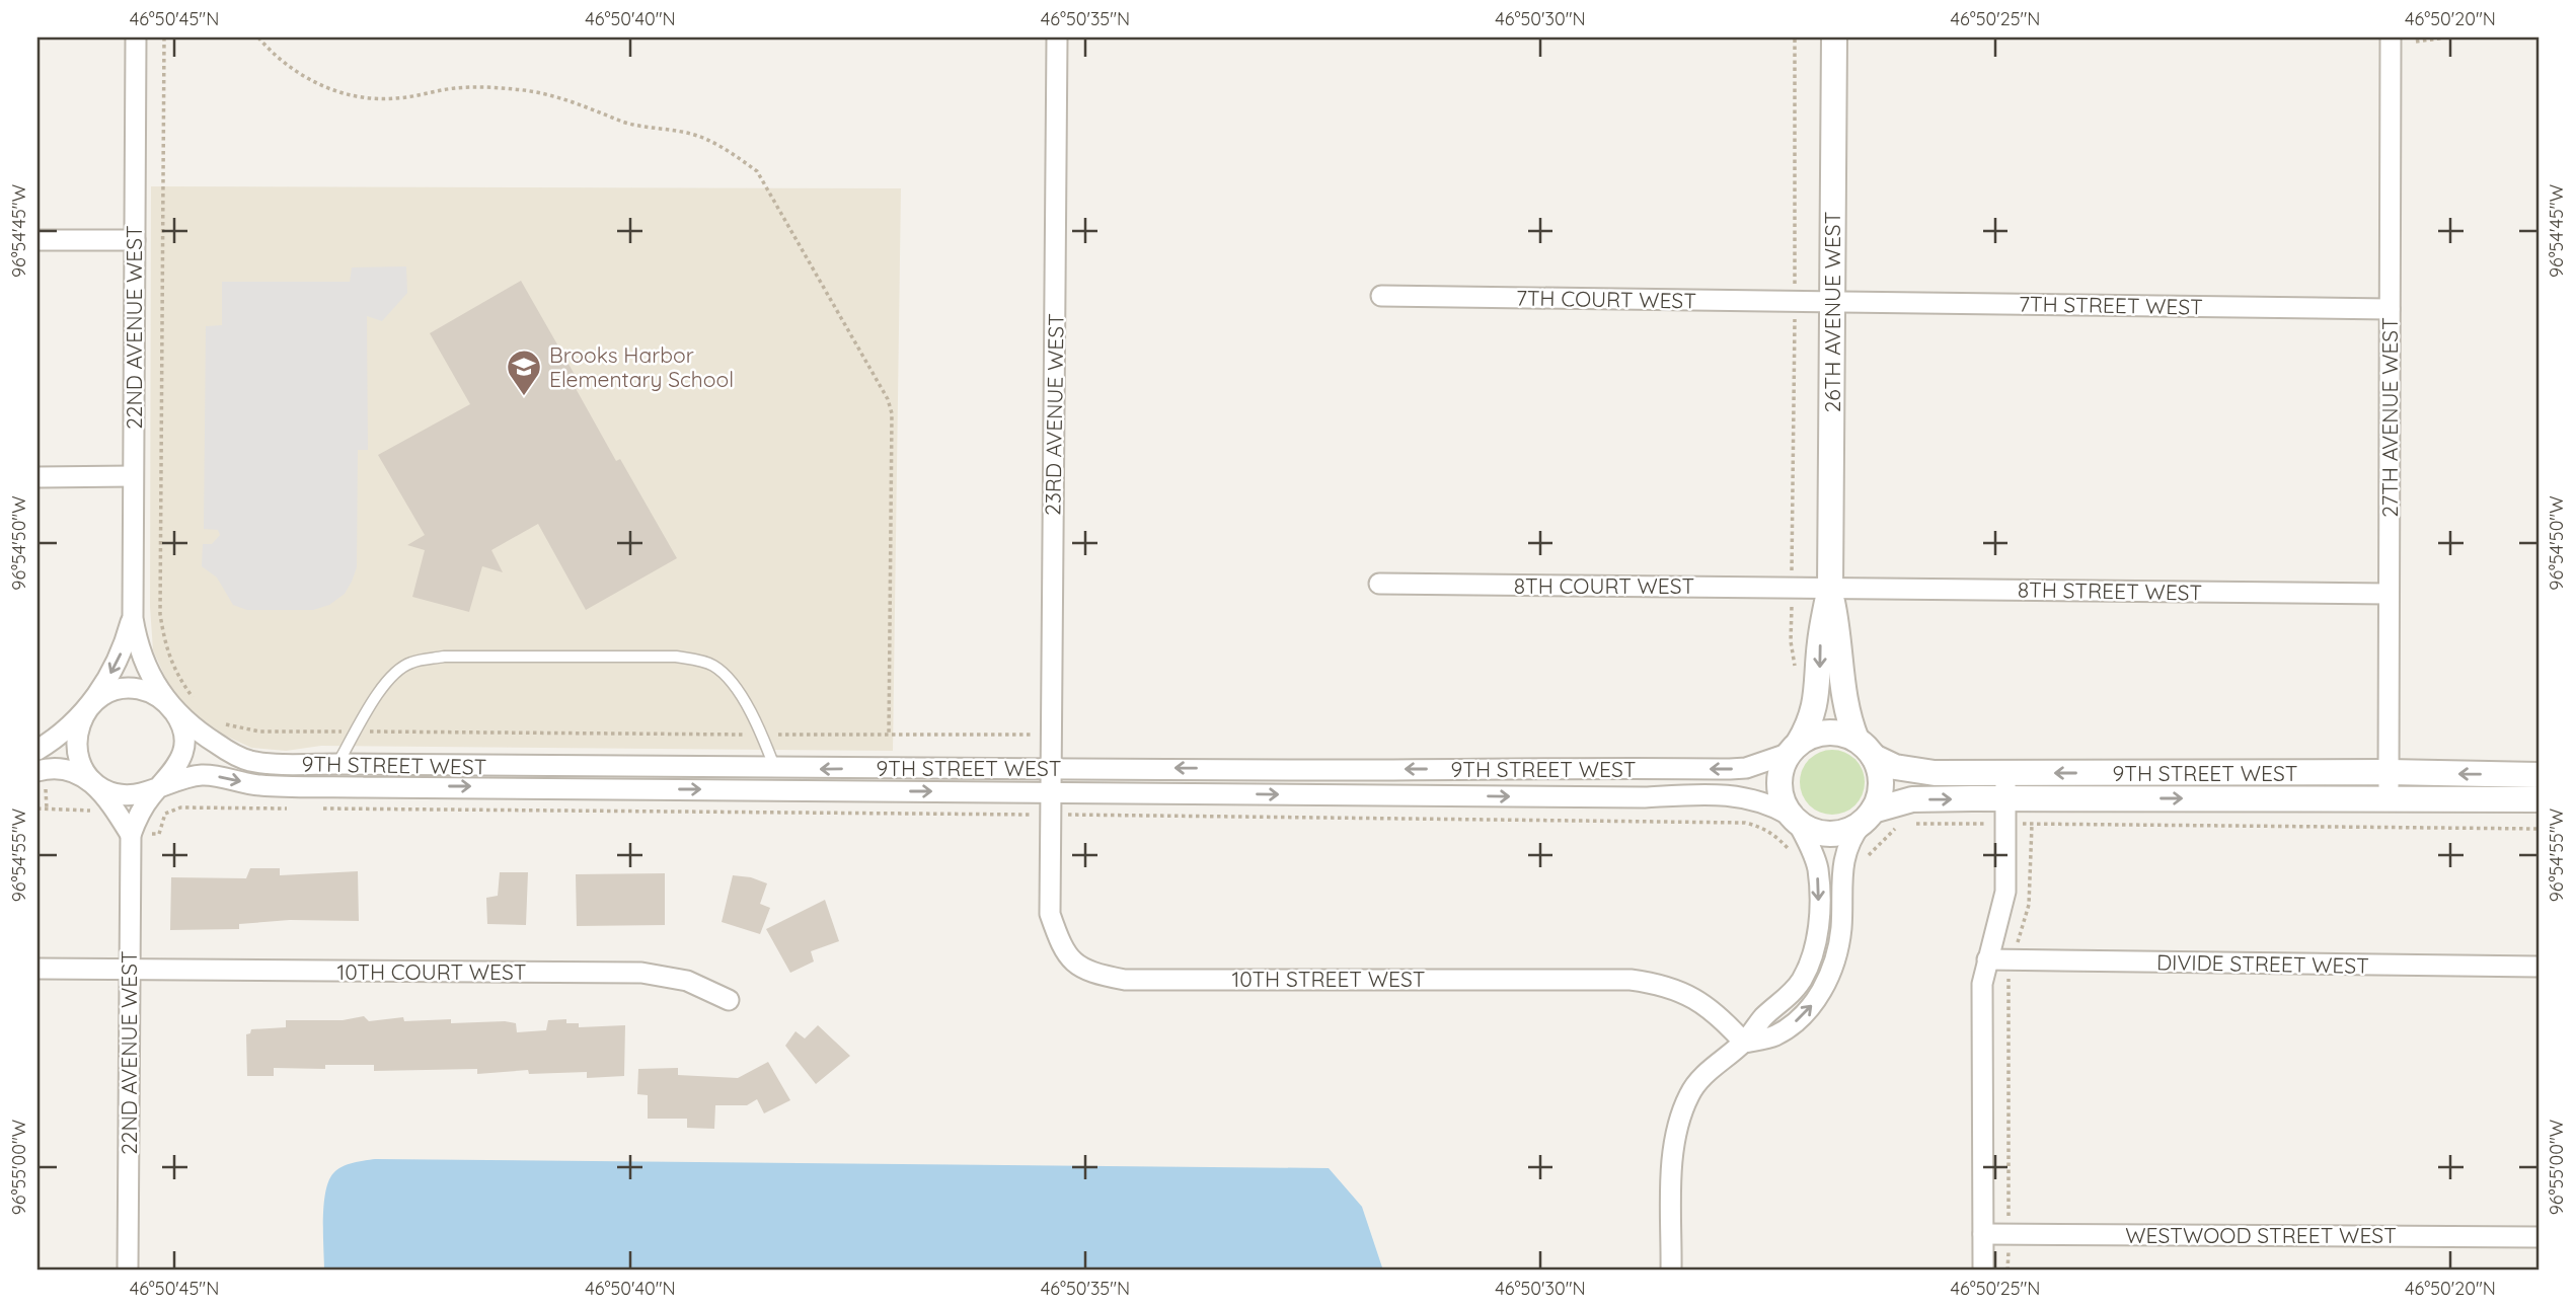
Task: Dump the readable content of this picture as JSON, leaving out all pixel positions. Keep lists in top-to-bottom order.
{
  "streets": {
    "street": [
      "7TH COURT WEST",
      "7TH STREET WEST",
      "26TH AVENUE WEST",
      "22ND AVENUE WEST",
      "23RD AVENUE WEST",
      "27TH AVENUE WEST",
      "8TH COURT WEST",
      "8TH STREET WEST",
      "9TH STREET WEST",
      "DIVIDE STREET WEST",
      "10TH COURT WEST",
      "10TH STREET WEST",
      "WESTWOOD STREET WEST"
    ]
  },
  "crossings": [
    ["7TH COURT WEST", "7TH STREET WEST"],
    ["7TH COURT WEST", "26TH AVENUE WEST"],
    ["7TH STREET WEST", "26TH AVENUE WEST"],
    ["7TH STREET WEST", "27TH AVENUE WEST"],
    ["26TH AVENUE WEST", "8TH COURT WEST"],
    ["26TH AVENUE WEST", "8TH STREET WEST"],
    ["26TH AVENUE WEST", "9TH STREET WEST"],
    ["22ND AVENUE WEST", "9TH STREET WEST"],
    ["22ND AVENUE WEST", "10TH COURT WEST"],
    ["23RD AVENUE WEST", "9TH STREET WEST"],
    ["23RD AVENUE WEST", "10TH STREET WEST"],
    ["27TH AVENUE WEST", "8TH STREET WEST"],
    ["27TH AVENUE WEST", "9TH STREET WEST"],
    ["8TH COURT WEST", "8TH STREET WEST"],
    ["9TH STREET WEST", "10TH STREET WEST"]
  ],
  "places": {
    "school or university": ["Brooks Harbor Elementary School"]
  },
  "coordinates": [
    "46°50'45\"N",
    "46°50'40\"N",
    "46°50'35\"N",
    "46°50'30\"N",
    "46°50'25\"N",
    "46°50'20\"N",
    "96°54'45\"W",
    "96°54'50\"W",
    "96°54'55\"W",
    "96°55'00\"W"
  ]
}
